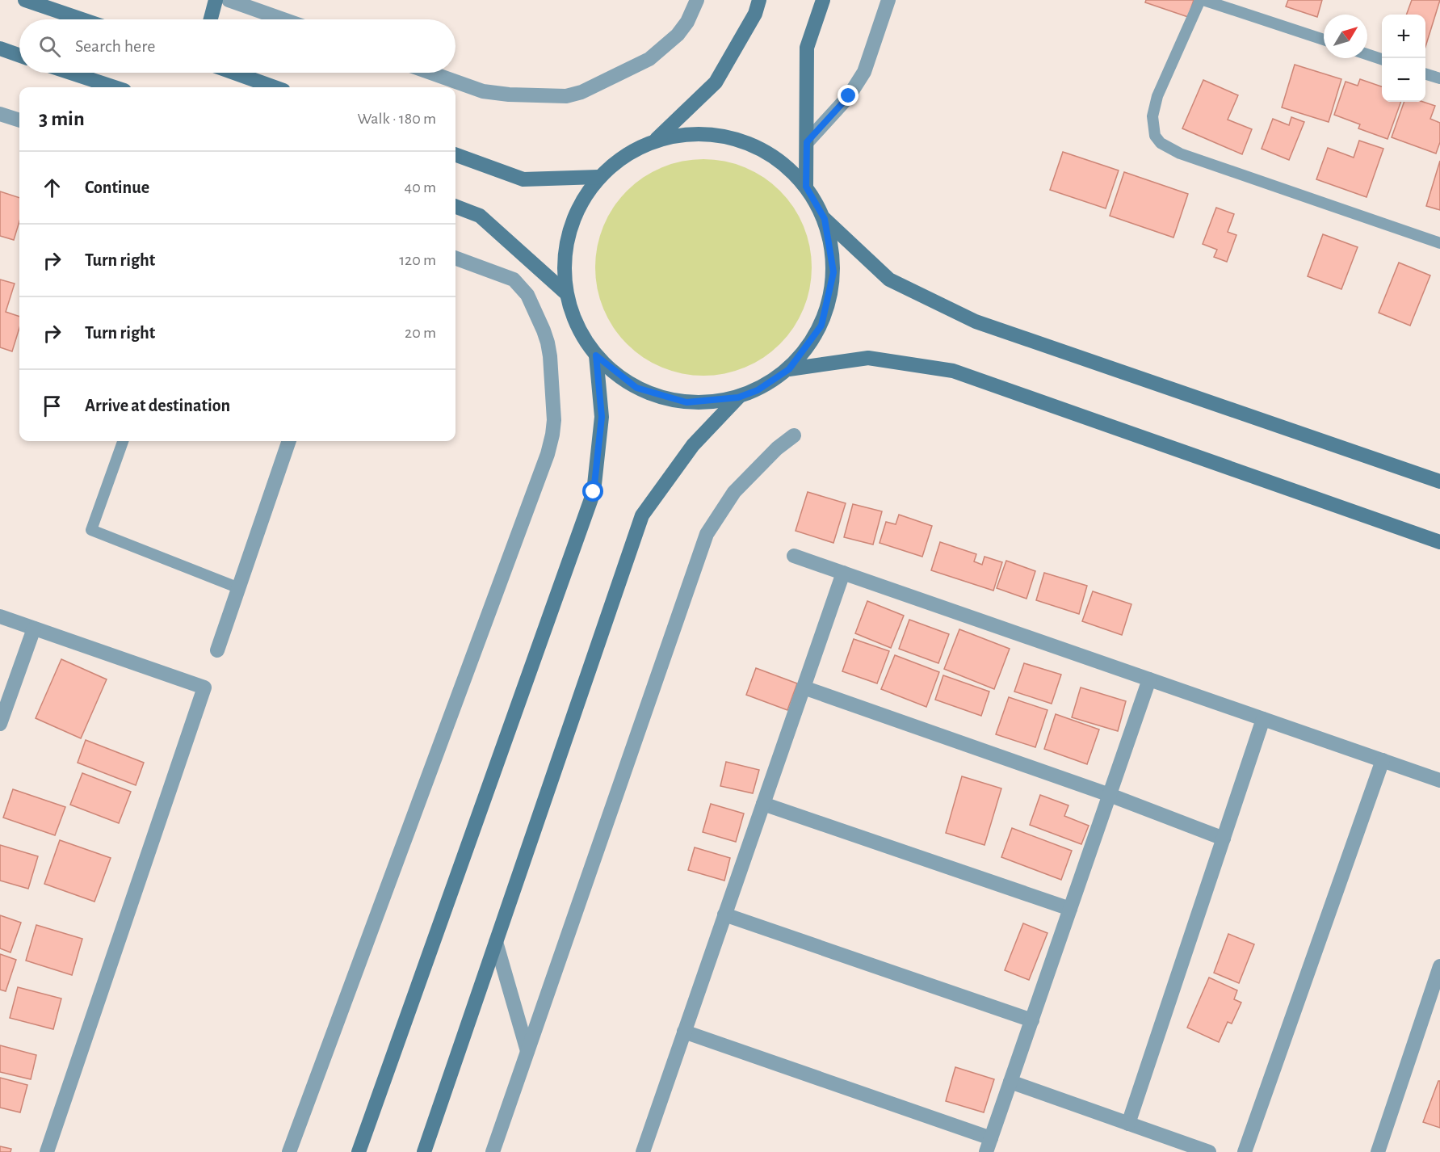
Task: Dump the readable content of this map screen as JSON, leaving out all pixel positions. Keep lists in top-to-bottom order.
{
  "north": "top right",
  "page": {
    "map_buttons": ["+", "−"],
    "search": "Search here",
    "heading": ["3 min", "Walk · 180 m"],
    "list": [
      ["Continue", "40 m"],
      ["Turn right", "120 m"],
      ["Turn right", "20 m"],
      "Arrive at destination"
    ]
  }
}
